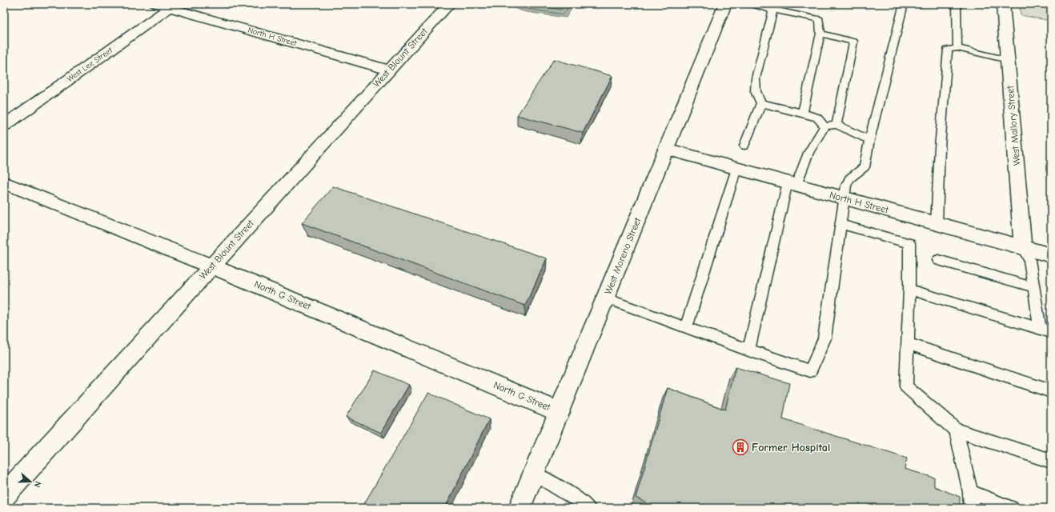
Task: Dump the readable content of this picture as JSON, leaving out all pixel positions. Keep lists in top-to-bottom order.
{
  "streets": {
    "street": [
      "North H Street",
      "West Blount Street",
      "West Lee Street",
      "West Mallory Street",
      "West Moreno Street",
      "North G Street"
    ]
  },
  "crossings": [
    ["North H Street", "West Blount Street"],
    ["North H Street", "West Lee Street"],
    ["North H Street", "West Mallory Street"],
    ["North H Street", "West Moreno Street"],
    ["West Blount Street", "North G Street"],
    ["West Moreno Street", "North G Street"]
  ],
  "places": {
    "building": ["Former Hospital"]
  },
  "north": "right"
}
